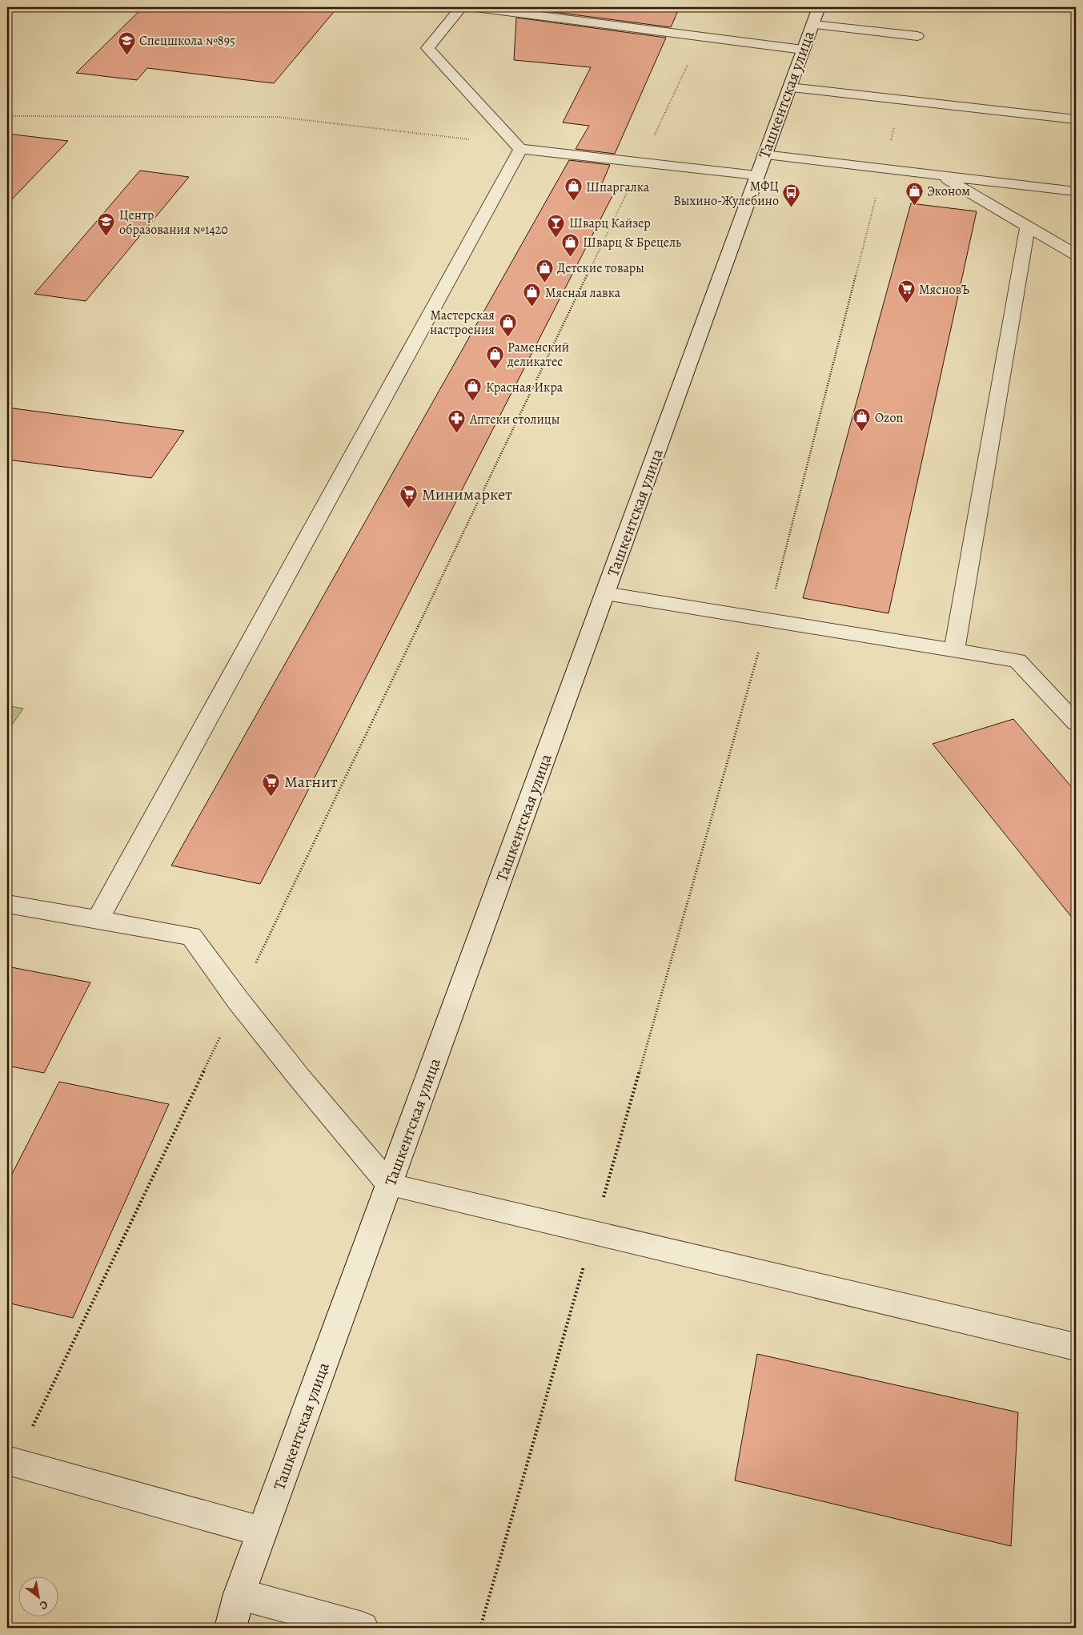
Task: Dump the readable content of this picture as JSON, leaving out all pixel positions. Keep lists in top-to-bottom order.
{
  "streets": {
    "main road": ["Ташкентская улица"]
  },
  "places": {
    "school or university": ["Спецшкола №895", "Центр образования №1420"],
    "shop": [
      "Шпаргалка",
      "Эконом",
      "Шварц & Брецель",
      "Детские товары",
      "Мясная лавка",
      "Мастерская настроения",
      "Раменский деликатес",
      "Красная Икра",
      "Ozon"
    ],
    "bus stop": ["МФЦ Выхино-Жулебино"],
    "bar": ["Шварц Кайзер"],
    "supermarket": ["МясновЪ", "Минимаркет", "Магнит"],
    "pharmacy": ["Аптеки столицы"]
  },
  "north": "bottom right"
}
